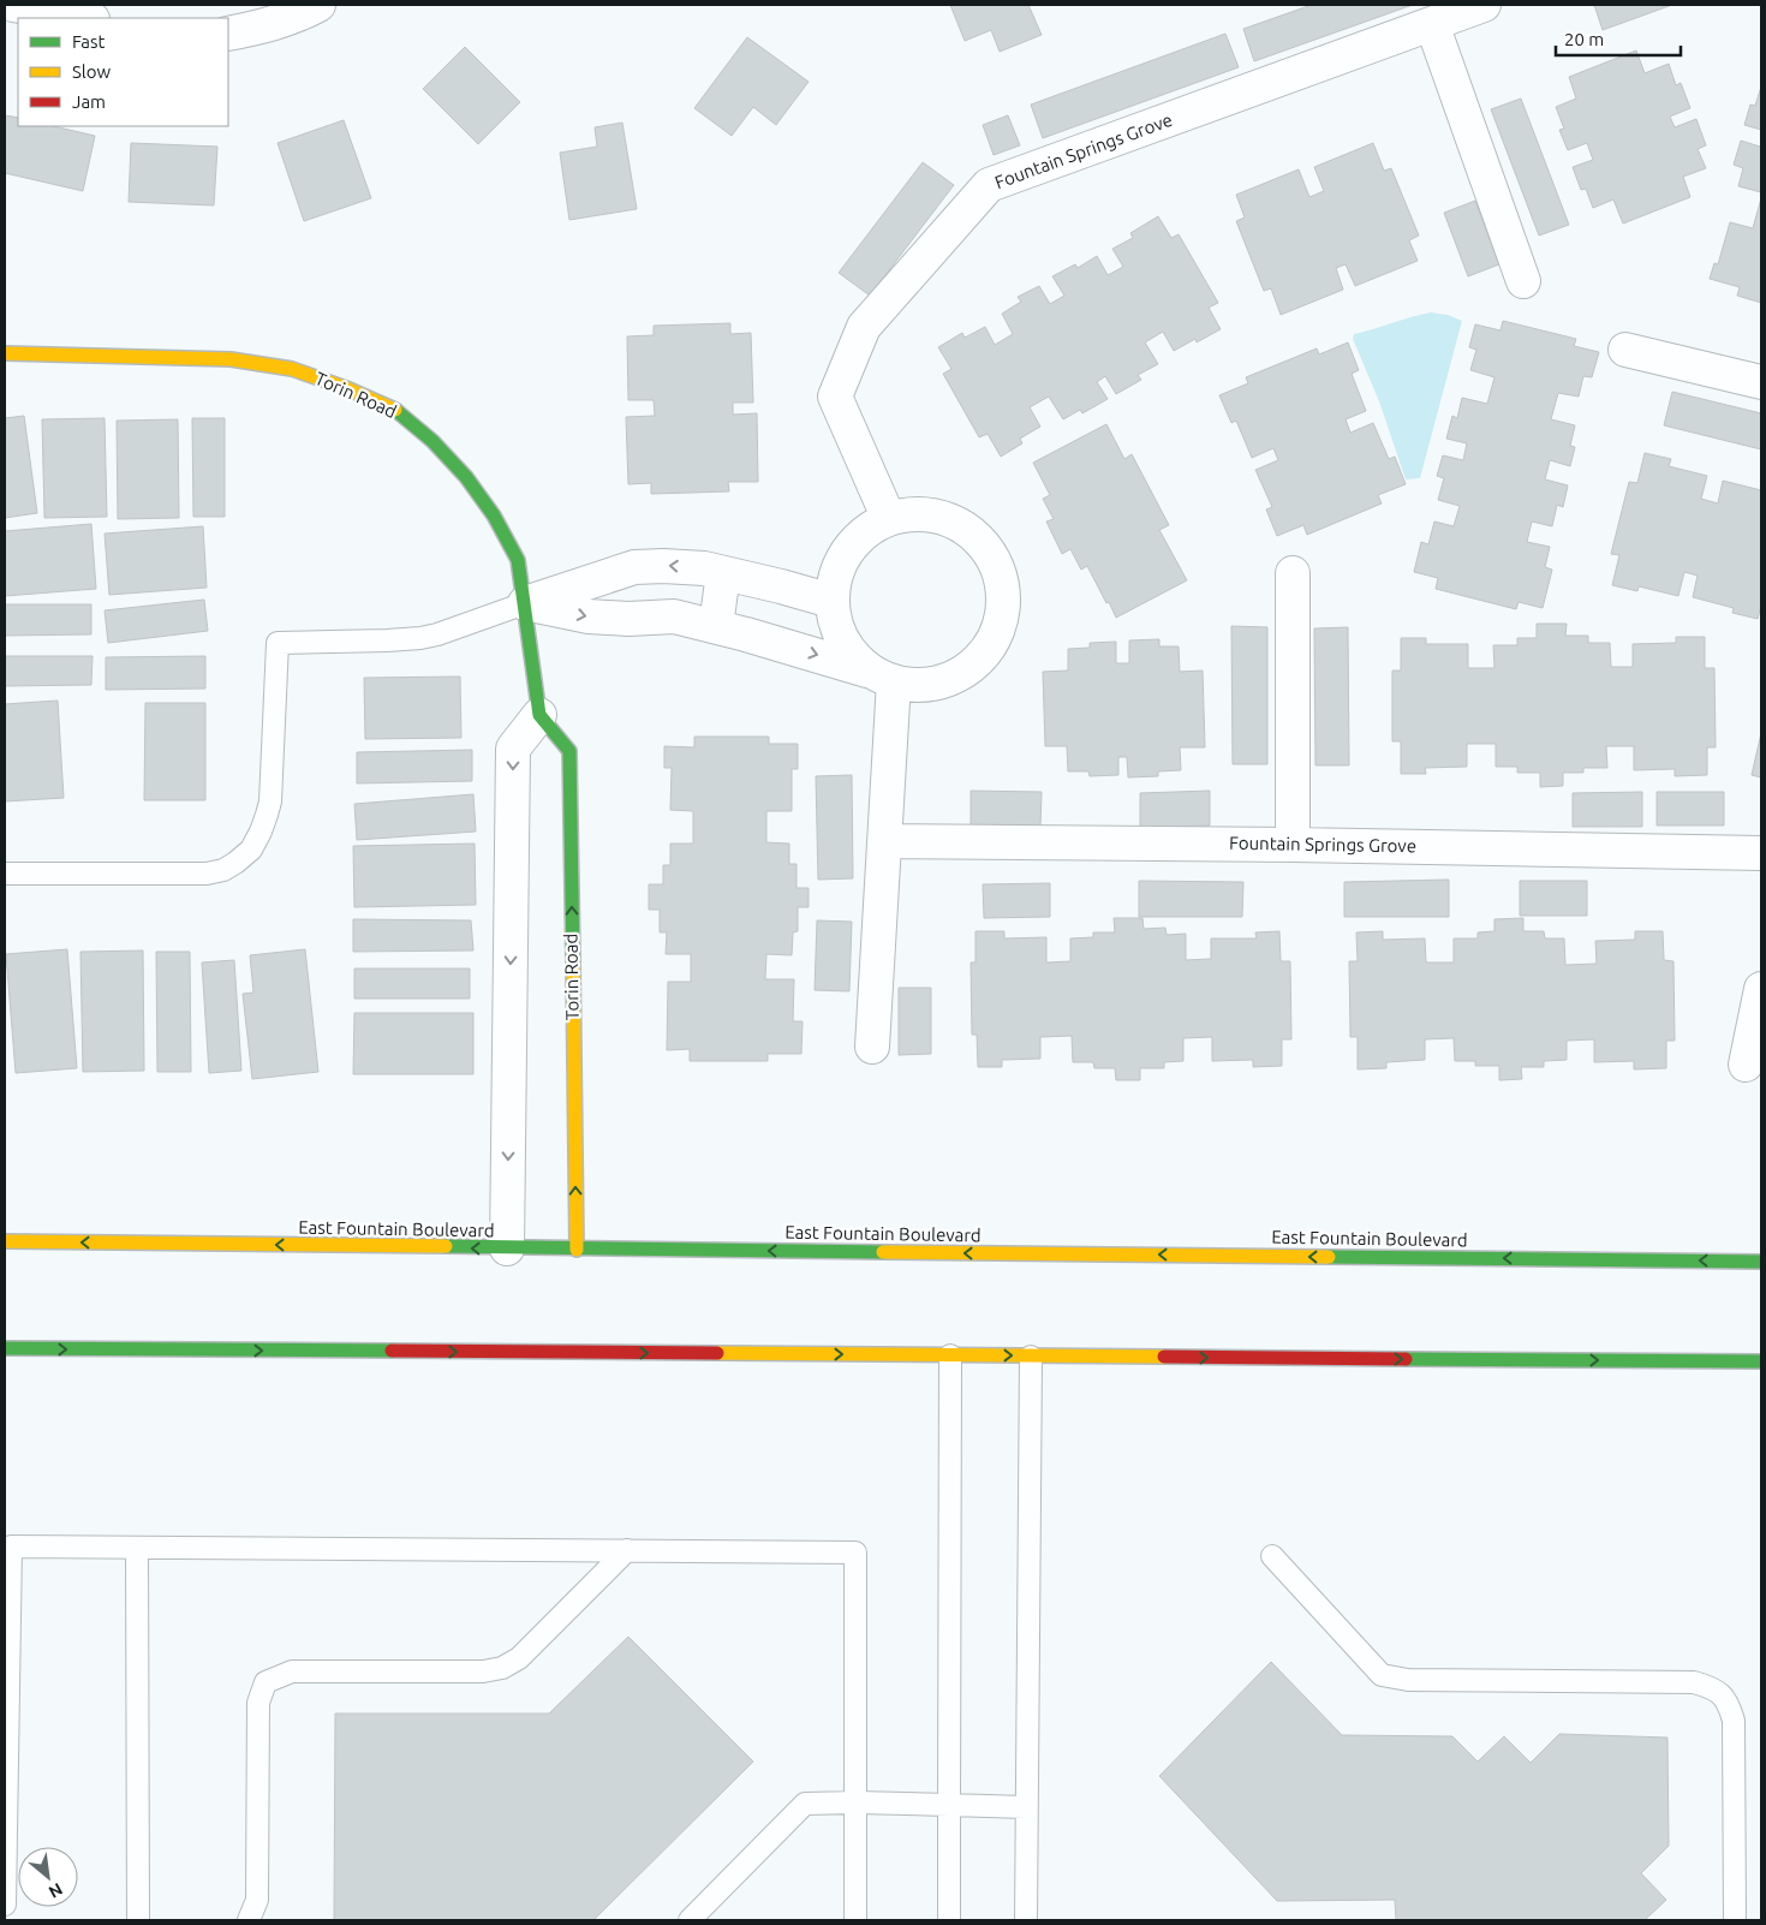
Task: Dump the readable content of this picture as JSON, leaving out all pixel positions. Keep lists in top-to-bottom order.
{
  "streets": {
    "main road": ["Torin Road", "East Fountain Boulevard"],
    "street": ["Fountain Springs Grove"]
  },
  "crossings": [
    ["Torin Road", "East Fountain Boulevard"]
  ],
  "one_way": ["Torin Road"],
  "legend": ["Fast", "Slow", "Jam"],
  "scale_bar": "20 m",
  "north": "bottom right"
}
